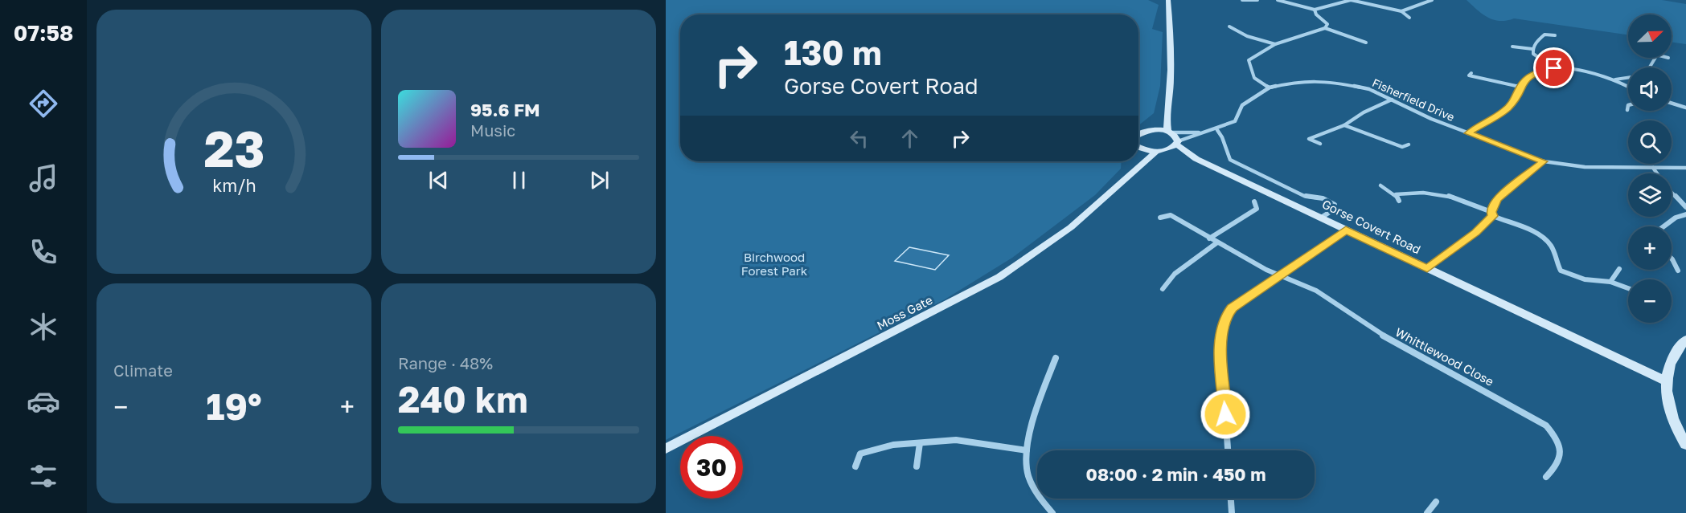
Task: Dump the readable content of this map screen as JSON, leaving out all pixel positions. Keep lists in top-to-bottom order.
{
  "streets": {
    "street": [
      "Fisherfield Drive",
      "Gorse Covert Road",
      "Moss Gate",
      "Whittlewood Close"
    ]
  },
  "crossings": [
    ["Fisherfield Drive", "Gorse Covert Road"],
    ["Fisherfield Drive", "Moss Gate"],
    ["Gorse Covert Road", "Moss Gate"]
  ],
  "parks": ["Birchwood Forest Park"],
  "north": "top right",
  "page": {
    "tabs": "07:58",
    "map_buttons": ["+", "−"],
    "turn": ["130 m", "Gorse Covert Road"],
    "song": ["95.6 FM", "Music"],
    "tile": [
      "Climate",
      ["Range · 48%", "240 km"]
    ],
    "heat": ["−", "19°", "+"],
    "limit": "30",
    "trip": "08:00 · 2 min · 450 m",
    "gauge": ["23", "km/h"]
  }
}
